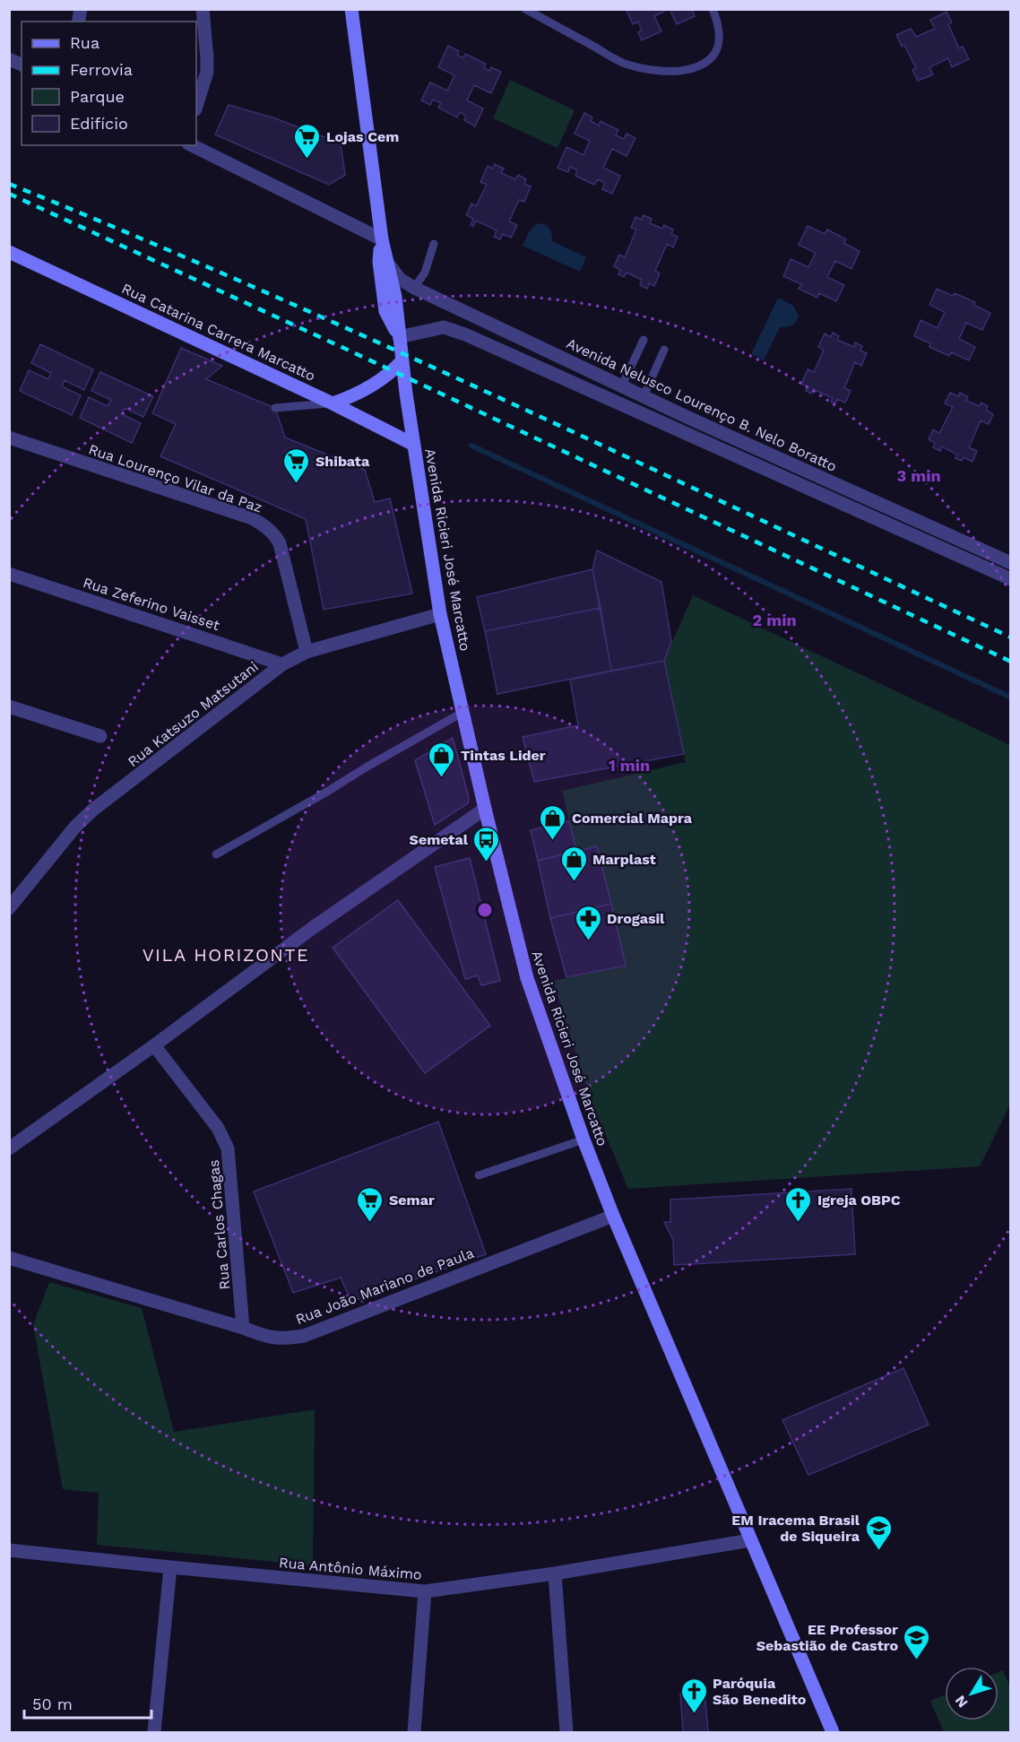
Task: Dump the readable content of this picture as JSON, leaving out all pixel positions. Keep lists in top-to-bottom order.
{
  "streets": {
    "main road": ["Rua Catarina Carrera Marcatto", "Avenida Ricieri José Marcatto"],
    "street": [
      "Avenida Nelusco Lourenço B. Nelo Boratto",
      "Rua Lourenço Vilar da Paz",
      "Rua Zeferino Vaisset",
      "Rua Katsuzo Matsutani",
      "Rua Carlos Chagas",
      "Rua João Mariano de Paula",
      "Rua Antônio Máximo"
    ]
  },
  "crossings": [
    ["Rua Catarina Carrera Marcatto", "Avenida Ricieri José Marcatto"],
    ["Avenida Nelusco Lourenço B. Nelo Boratto", "Avenida Ricieri José Marcatto"],
    ["Rua Lourenço Vilar da Paz", "Rua Katsuzo Matsutani"],
    ["Avenida Ricieri José Marcatto", "Rua Katsuzo Matsutani"],
    ["Avenida Ricieri José Marcatto", "Rua João Mariano de Paula"],
    ["Avenida Ricieri José Marcatto", "Rua Antônio Máximo"],
    ["Rua Zeferino Vaisset", "Rua Katsuzo Matsutani"],
    ["Rua Carlos Chagas", "Rua João Mariano de Paula"]
  ],
  "districts": ["VILA HORIZONTE"],
  "places": {
    "supermarket": ["Lojas Cem", "Shibata", "Semar"],
    "shop": ["Tintas Lider", "Comercial Mapra", "Marplast"],
    "bus stop": ["Semetal"],
    "pharmacy": ["Drogasil"],
    "church": ["Igreja OBPC", "Paróquia São Benedito"],
    "school or university": ["EM Iracema Brasil de Siqueira", "EE Professor Sebastião de Castro"]
  },
  "legend": [
    "Rua",
    "Ferrovia",
    "Parque",
    "Edifício"
  ],
  "scale_bar": "50 m",
  "north": "bottom left",
  "rings": ["3 min", "2 min", "1 min"]
}
